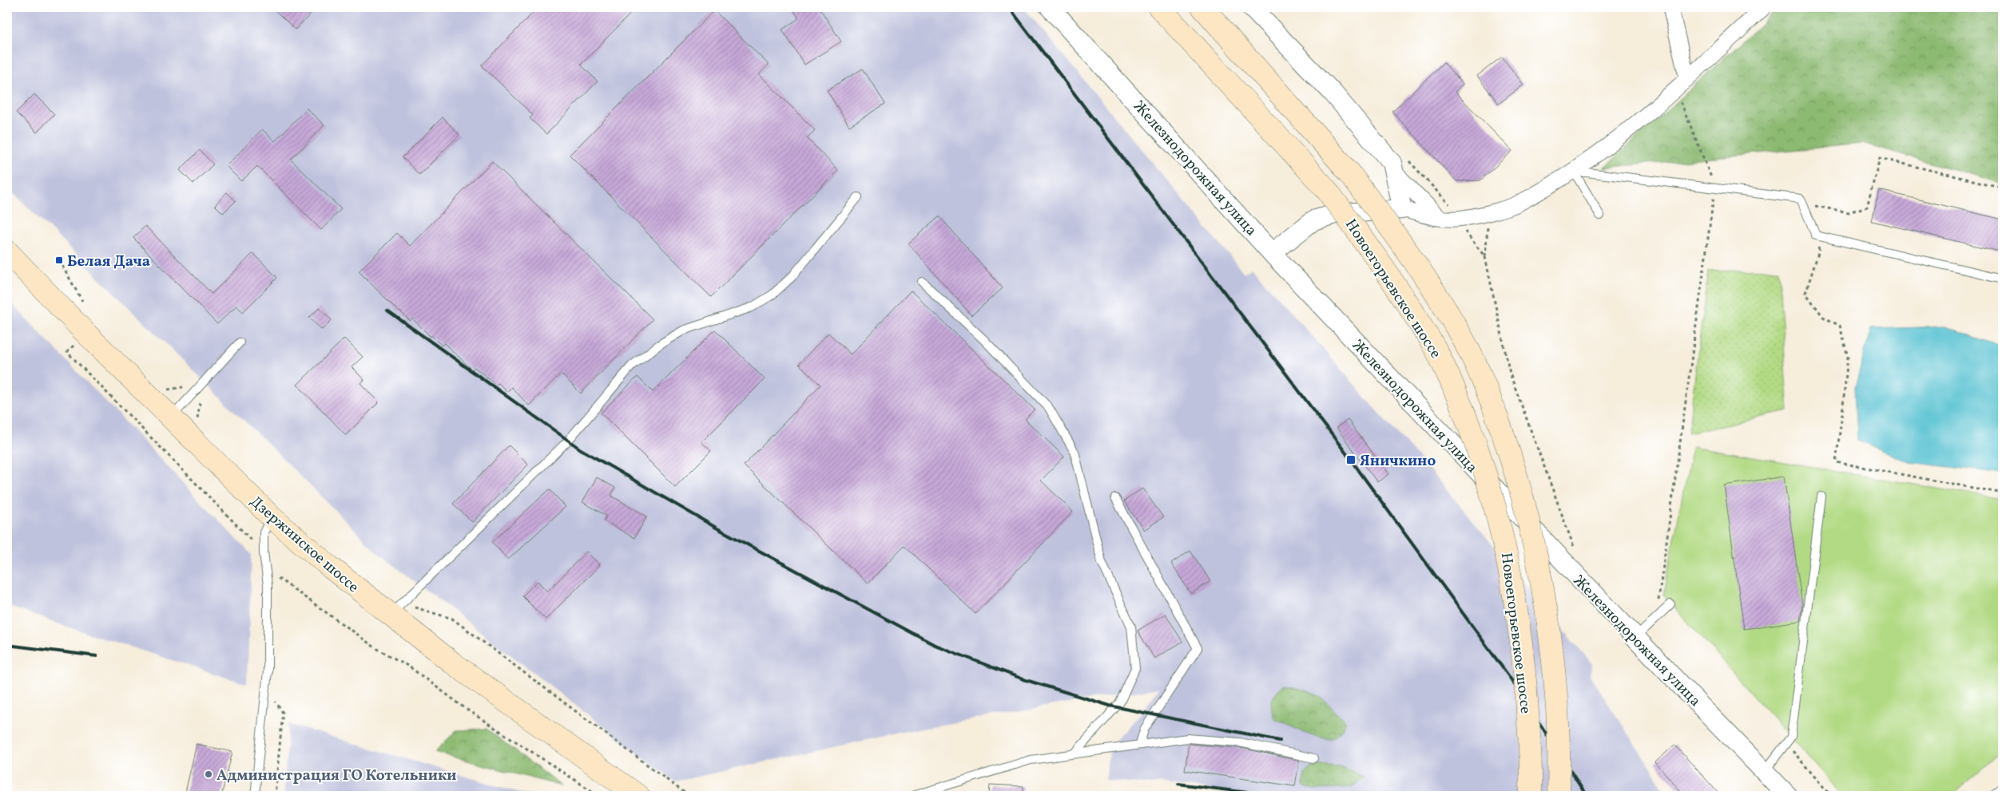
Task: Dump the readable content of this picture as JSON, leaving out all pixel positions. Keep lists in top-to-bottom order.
{
  "streets": {
    "main road": ["Новоегорьевское шоссе", "Дзержинское шоссе"],
    "street": ["Железнодорожная улица"]
  },
  "places": {
    "transit": ["Белая Дача", "Яничкино"],
    "other": ["Администрация ГО Котельники"]
  }
}
